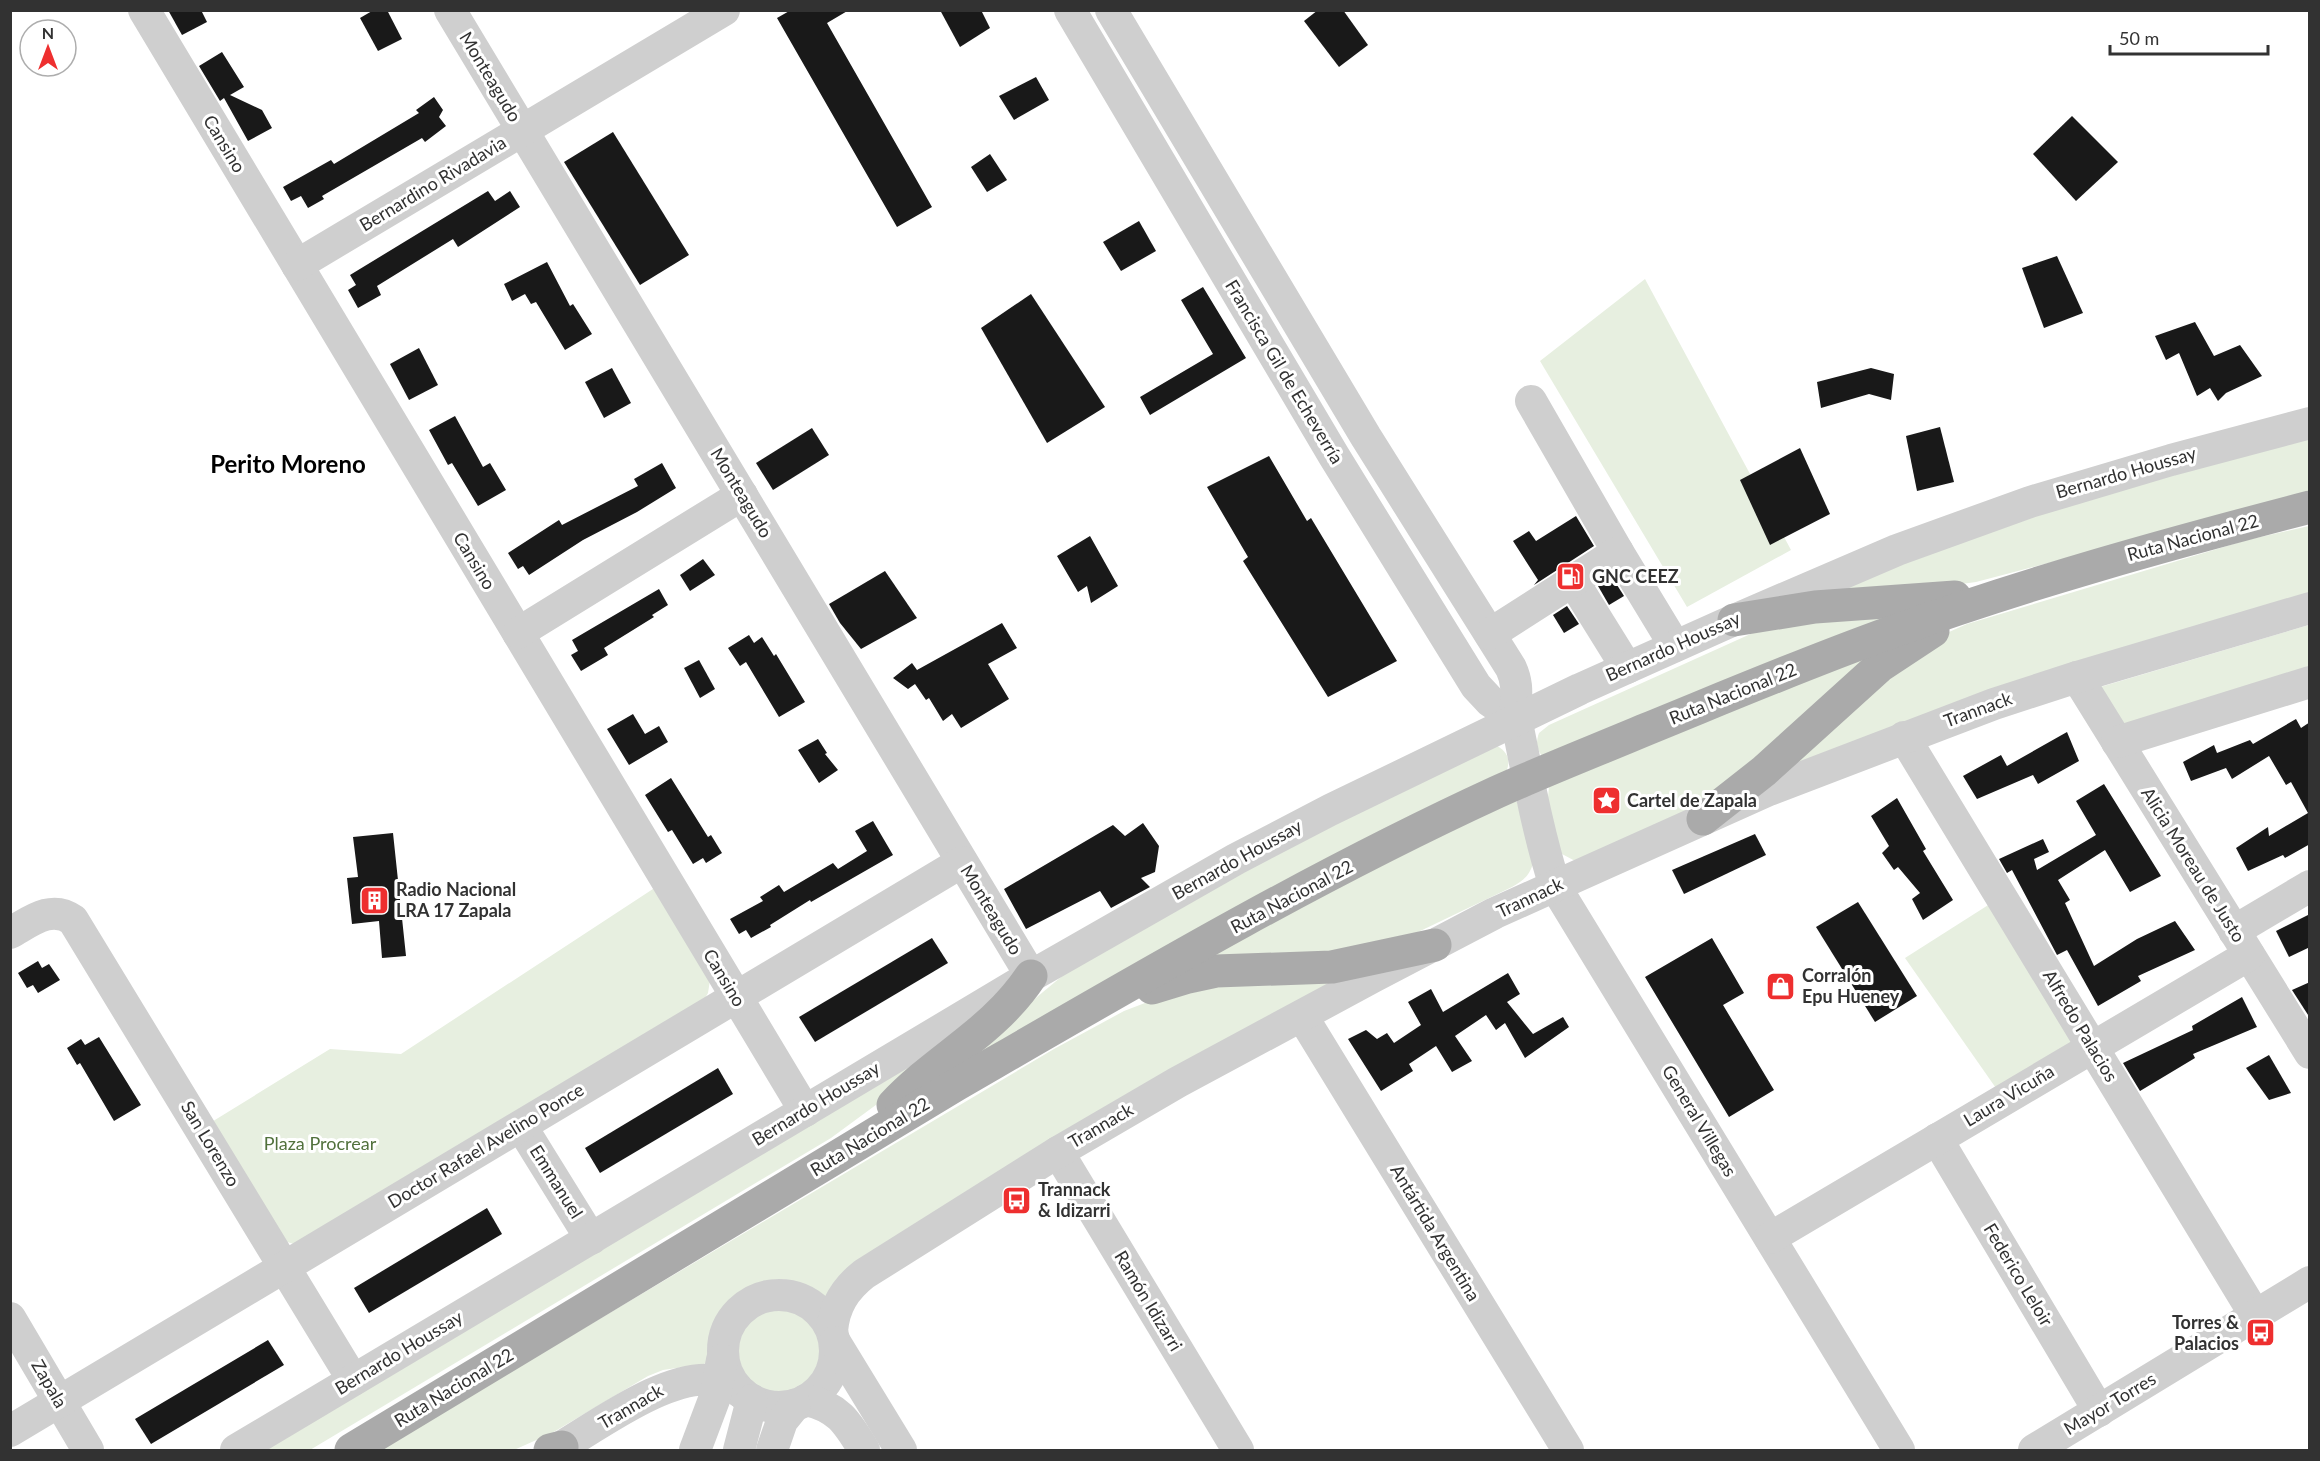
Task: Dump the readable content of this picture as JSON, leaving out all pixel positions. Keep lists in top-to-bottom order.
{
  "streets": {
    "main road": ["Ruta Nacional 22"],
    "street": [
      "Monteagudo",
      "Cansino",
      "Bernardino Rivadavia",
      "Francisca Gil de Echeverría",
      "Bernardo Houssay",
      "Trannack",
      "Alicia Moreau de Justo",
      "Alfredo Palacios",
      "Laura Vicuña",
      "General Villegas",
      "San Lorenzo",
      "Doctor Rafael Avelino Ponce",
      "Emmanuel",
      "Antártida Argentina",
      "Federico Leloir",
      "Ramón Idizarri",
      "Zapala",
      "Mayor Torres"
    ]
  },
  "crossings": [
    ["Monteagudo", "Bernardino Rivadavia"],
    ["Monteagudo", "Bernardo Houssay"],
    ["Monteagudo", "Doctor Rafael Avelino Ponce"],
    ["Cansino", "Bernardino Rivadavia"],
    ["Cansino", "Bernardo Houssay"],
    ["Cansino", "Doctor Rafael Avelino Ponce"],
    ["Francisca Gil de Echeverría", "Bernardo Houssay"],
    ["Francisca Gil de Echeverría", "Ruta Nacional 22"],
    ["Francisca Gil de Echeverría", "General Villegas"],
    ["Bernardo Houssay", "San Lorenzo"],
    ["Bernardo Houssay", "Emmanuel"],
    ["Ruta Nacional 22", "General Villegas"],
    ["Trannack", "Alicia Moreau de Justo"],
    ["Trannack", "Alfredo Palacios"],
    ["Trannack", "General Villegas"],
    ["Trannack", "Antártida Argentina"],
    ["Trannack", "Ramón Idizarri"],
    ["Alicia Moreau de Justo", "Laura Vicuña"],
    ["Alfredo Palacios", "Laura Vicuña"],
    ["Alfredo Palacios", "Mayor Torres"],
    ["Laura Vicuña", "General Villegas"],
    ["Laura Vicuña", "Federico Leloir"],
    ["San Lorenzo", "Doctor Rafael Avelino Ponce"],
    ["Doctor Rafael Avelino Ponce", "Emmanuel"],
    ["Doctor Rafael Avelino Ponce", "Zapala"],
    ["Federico Leloir", "Mayor Torres"]
  ],
  "districts": ["Perito Moreno"],
  "parks": ["Plaza Procrear"],
  "places": {
    "fuel station": ["GNC CEEZ"],
    "place": ["Cartel de Zapala"],
    "building": ["Radio Nacional LRA 17 Zapala"],
    "shop": ["Corralón Epu Hueney"],
    "bus stop": ["Trannack & Idizarri", "Torres & Palacios"]
  },
  "scale_bar": "50 m",
  "north": "top"
}
